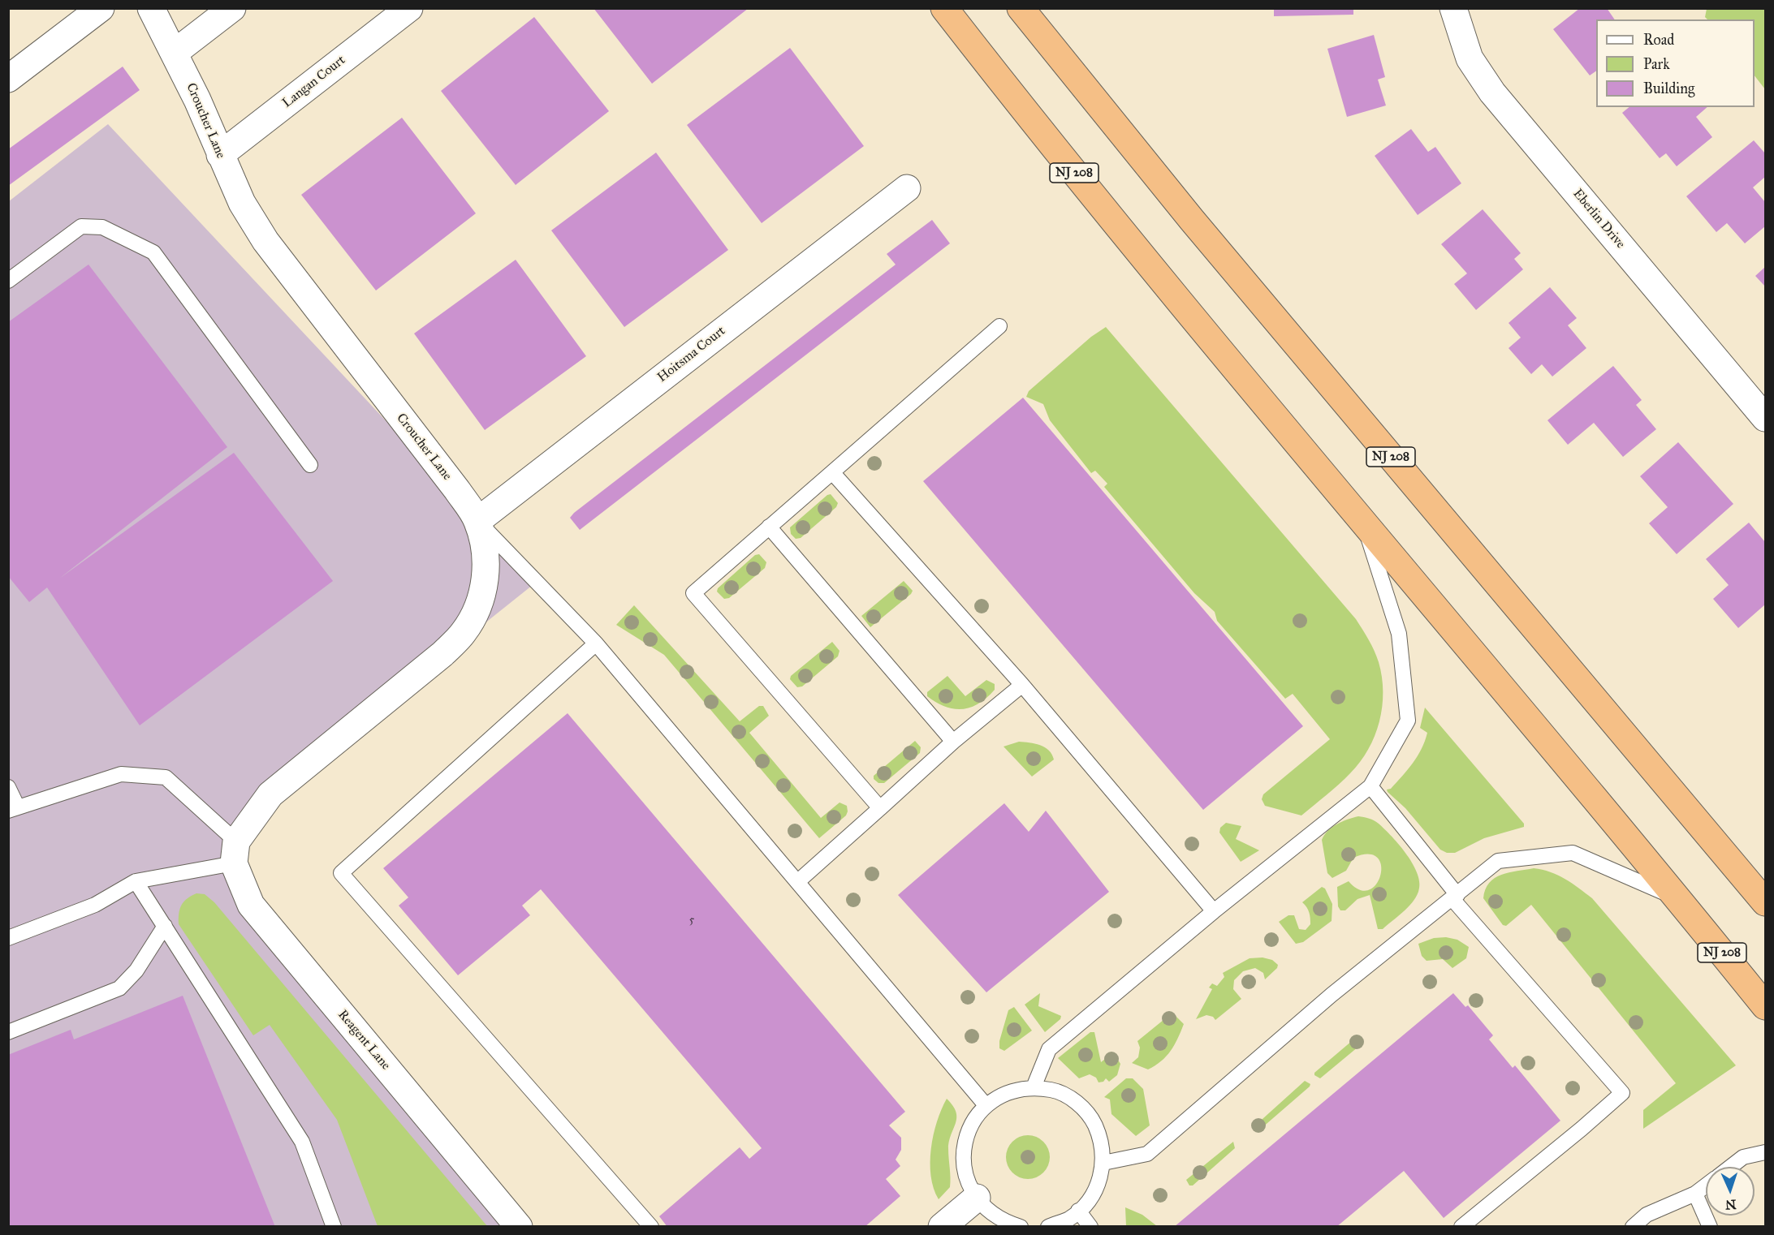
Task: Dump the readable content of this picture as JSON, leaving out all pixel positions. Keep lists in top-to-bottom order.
{
  "streets": {
    "highway": ["NJ 208"],
    "street": [
      "Langan Court",
      "Croucher Lane",
      "Eberlin Drive",
      "Hoitsma Court",
      "Reagent Lane"
    ]
  },
  "crossings": [
    ["Langan Court", "Croucher Lane"],
    ["Croucher Lane", "Hoitsma Court"],
    ["Croucher Lane", "Reagent Lane"]
  ],
  "house_numbers": ["5"],
  "legend": ["Road", "Park", "Building"],
  "north": "bottom"
}
